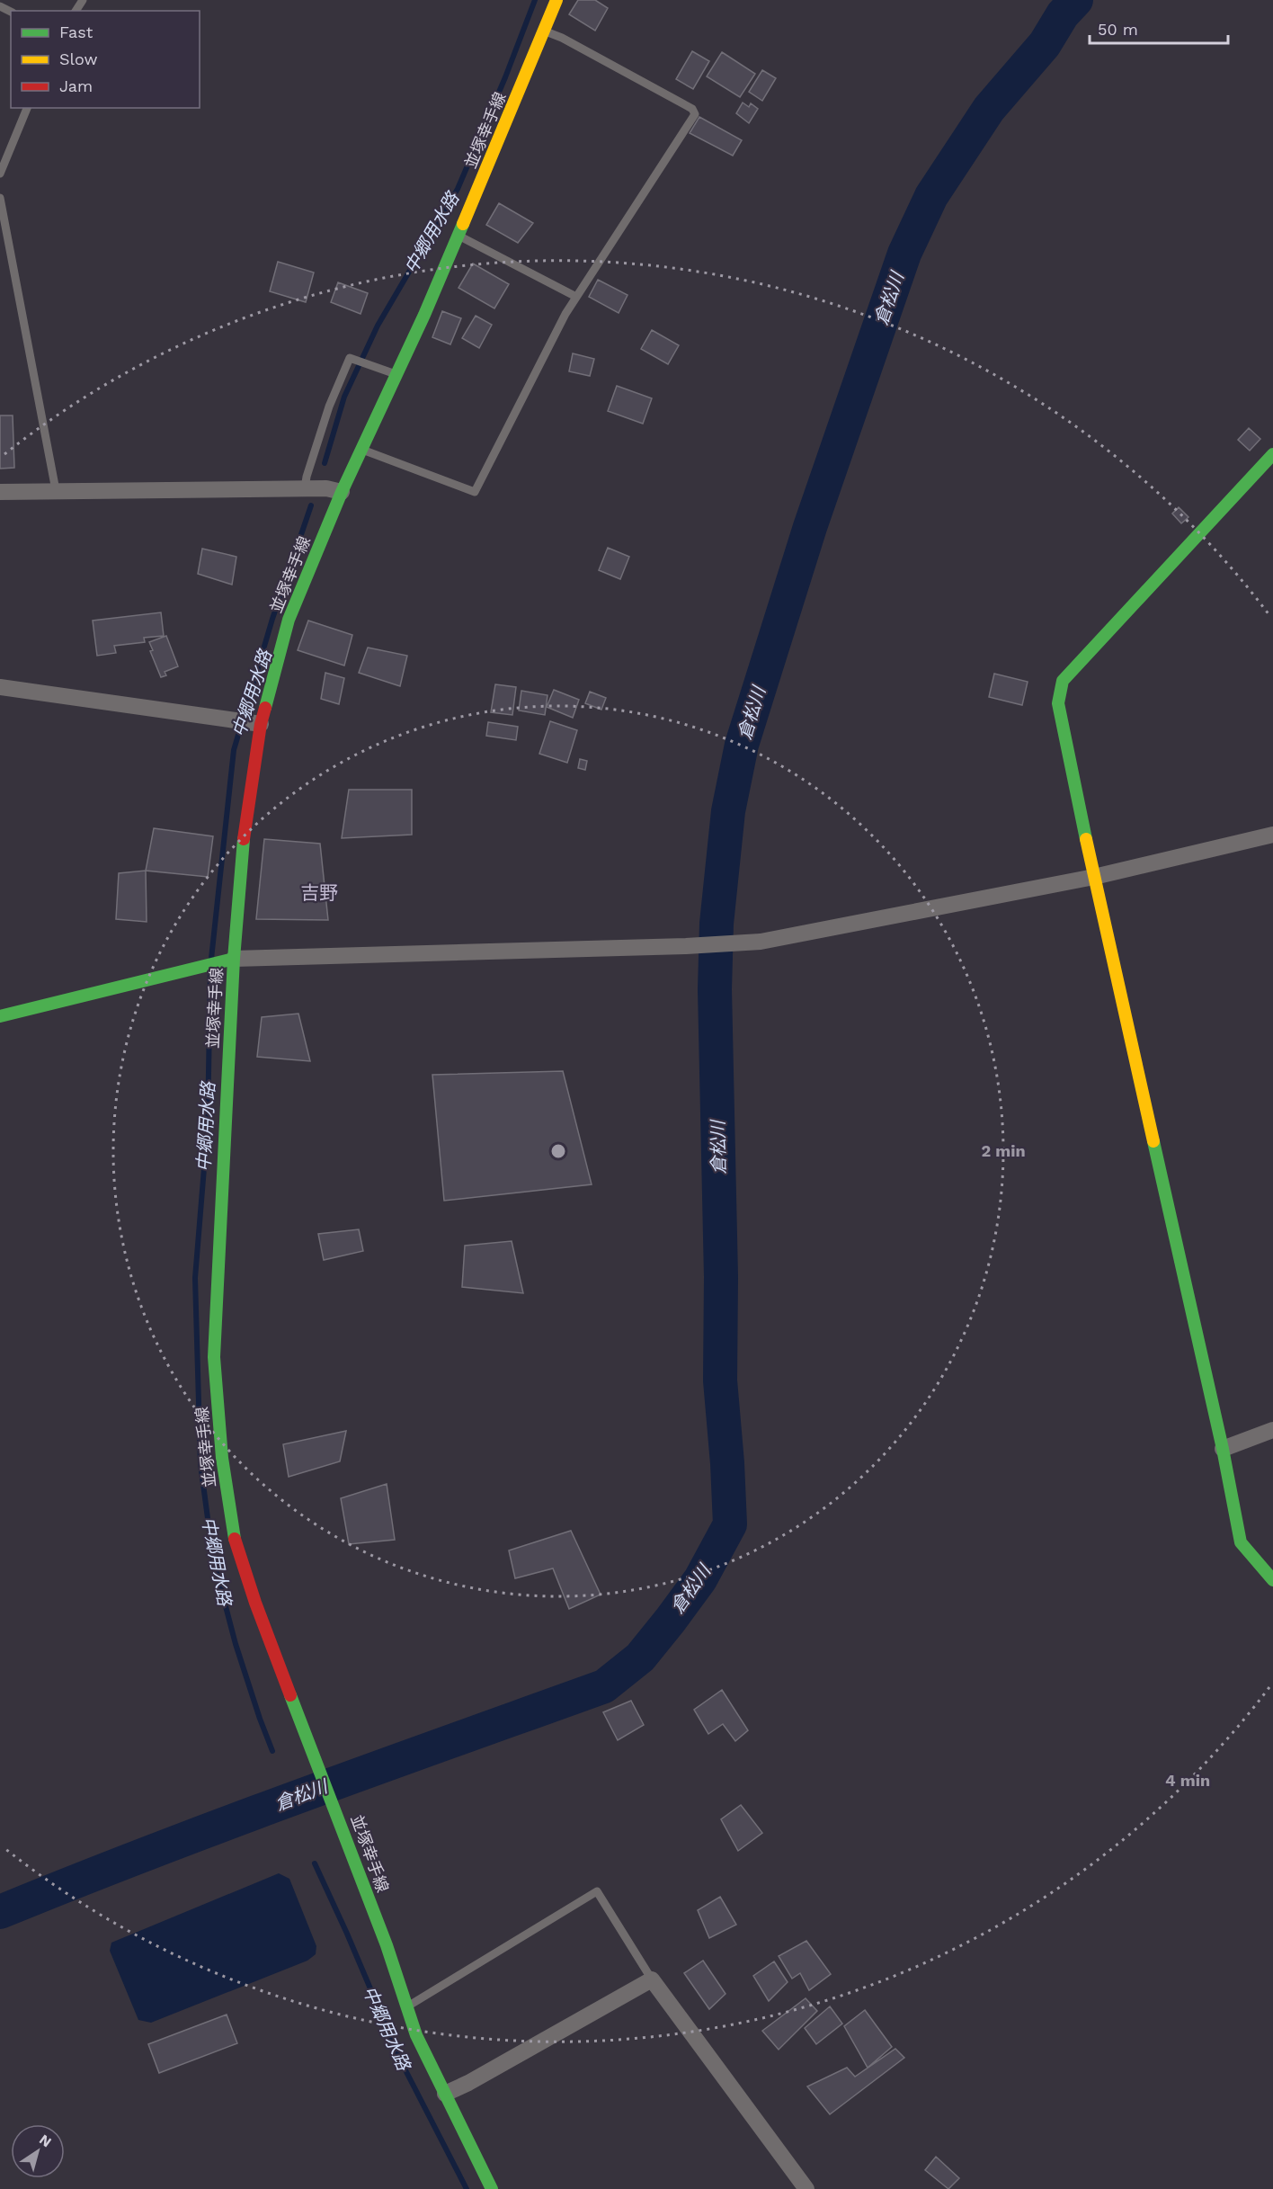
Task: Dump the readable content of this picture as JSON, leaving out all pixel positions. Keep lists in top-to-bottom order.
{
  "streets": {
    "main road": ["並塚幸手線"]
  },
  "districts": ["吉野"],
  "water": ["中郷用水路", "倉松川"],
  "legend": ["Fast", "Slow", "Jam"],
  "scale_bar": "50 m",
  "north": "top right",
  "rings": ["2 min", "4 min"]
}
